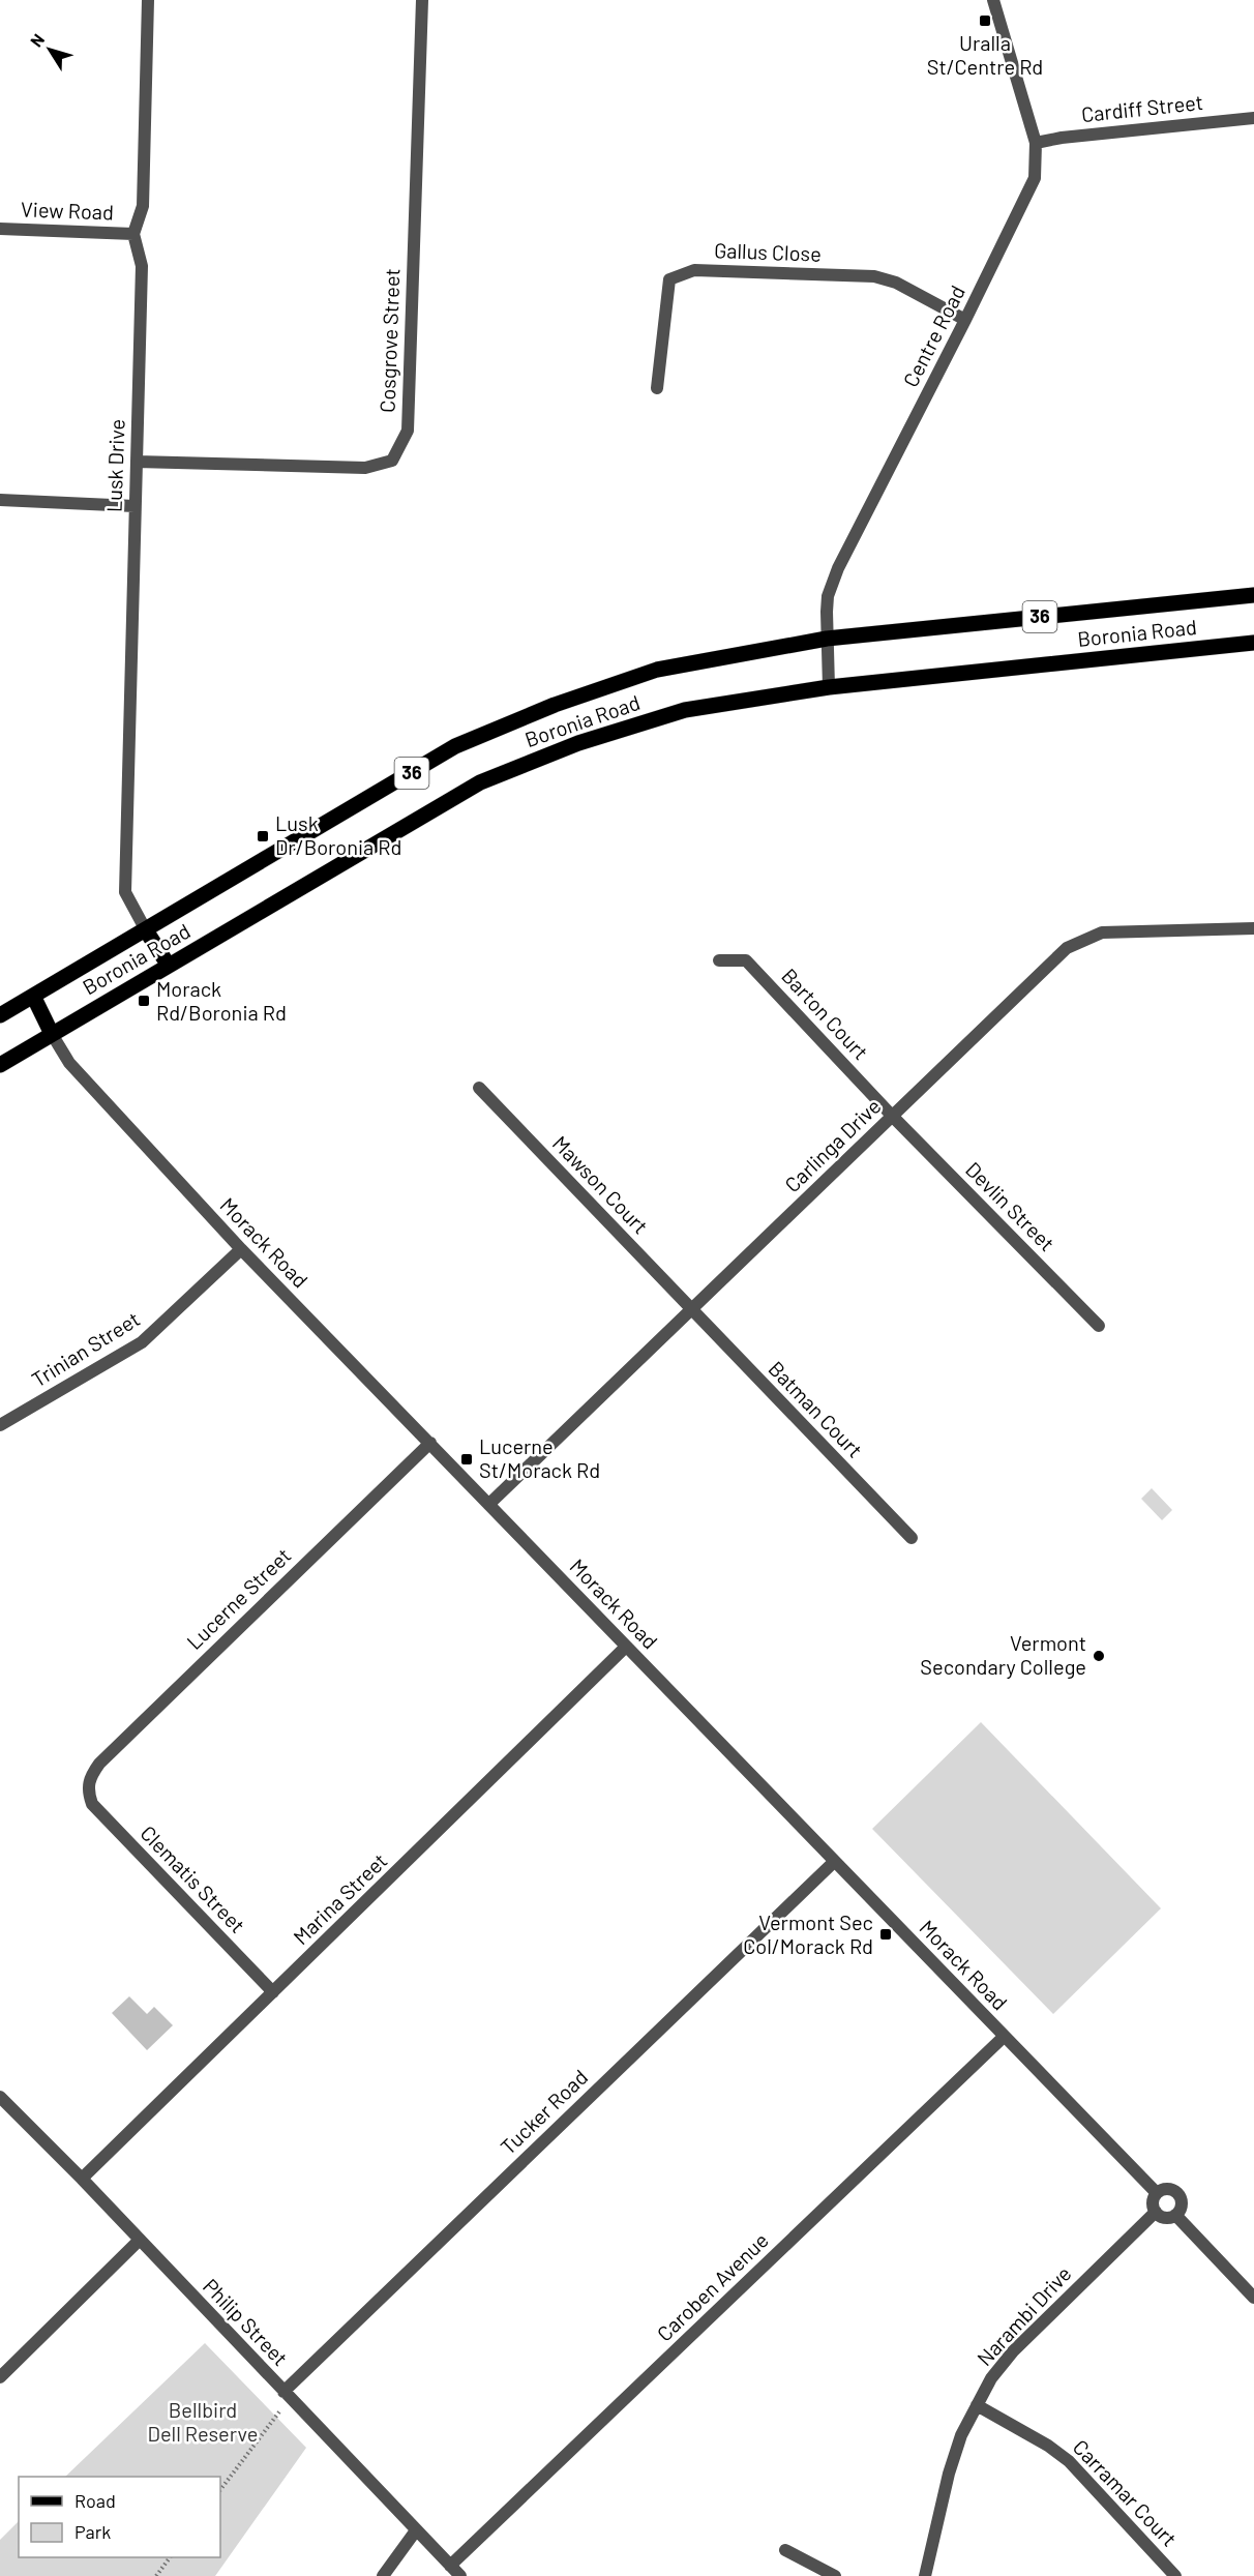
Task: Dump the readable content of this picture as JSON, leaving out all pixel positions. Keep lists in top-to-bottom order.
{
  "streets": {
    "main road": ["36", "Boronia Road"],
    "street": [
      "Cardiff Street",
      "View Road",
      "Gallus Close",
      "Centre Road",
      "Cosgrove Street",
      "Lusk Drive",
      "Barton Court",
      "Carlinga Drive",
      "Mawson Court",
      "Devlin Street",
      "Morack Road",
      "Trinian Street",
      "Batman Court",
      "Lucerne Street",
      "Clematis Street",
      "Marina Street",
      "Tucker Road",
      "Caroben Avenue",
      "Narambi Drive",
      "Philip Street",
      "Carramar Court"
    ]
  },
  "crossings": [
    ["Cardiff Street", "Centre Road"],
    ["View Road", "Lusk Drive"],
    ["Gallus Close", "Centre Road"],
    ["Centre Road", "Boronia Road"],
    ["Cosgrove Street", "Lusk Drive"],
    ["Lusk Drive", "Boronia Road"],
    ["Boronia Road", "Morack Road"],
    ["Barton Court", "Carlinga Drive"],
    ["Barton Court", "Devlin Street"],
    ["Carlinga Drive", "Mawson Court"],
    ["Carlinga Drive", "Devlin Street"],
    ["Carlinga Drive", "Morack Road"],
    ["Carlinga Drive", "Batman Court"],
    ["Mawson Court", "Batman Court"],
    ["Morack Road", "Trinian Street"],
    ["Morack Road", "Lucerne Street"],
    ["Morack Road", "Marina Street"],
    ["Morack Road", "Tucker Road"],
    ["Morack Road", "Caroben Avenue"],
    ["Morack Road", "Narambi Drive"],
    ["Lucerne Street", "Clematis Street"],
    ["Clematis Street", "Marina Street"],
    ["Marina Street", "Philip Street"],
    ["Tucker Road", "Philip Street"],
    ["Caroben Avenue", "Philip Street"],
    ["Narambi Drive", "Carramar Court"]
  ],
  "parks": ["Bellbird Dell Reserve"],
  "places": {
    "transit": [
      "Uralla St/Centre Rd",
      "Lusk Dr/Boronia Rd",
      "Morack Rd/Boronia Rd",
      "Lucerne St/Morack Rd",
      "Vermont Sec Col/Morack Rd"
    ],
    "other": ["Vermont Secondary College"]
  },
  "legend": ["Road", "Park"],
  "north": "top left"
}
